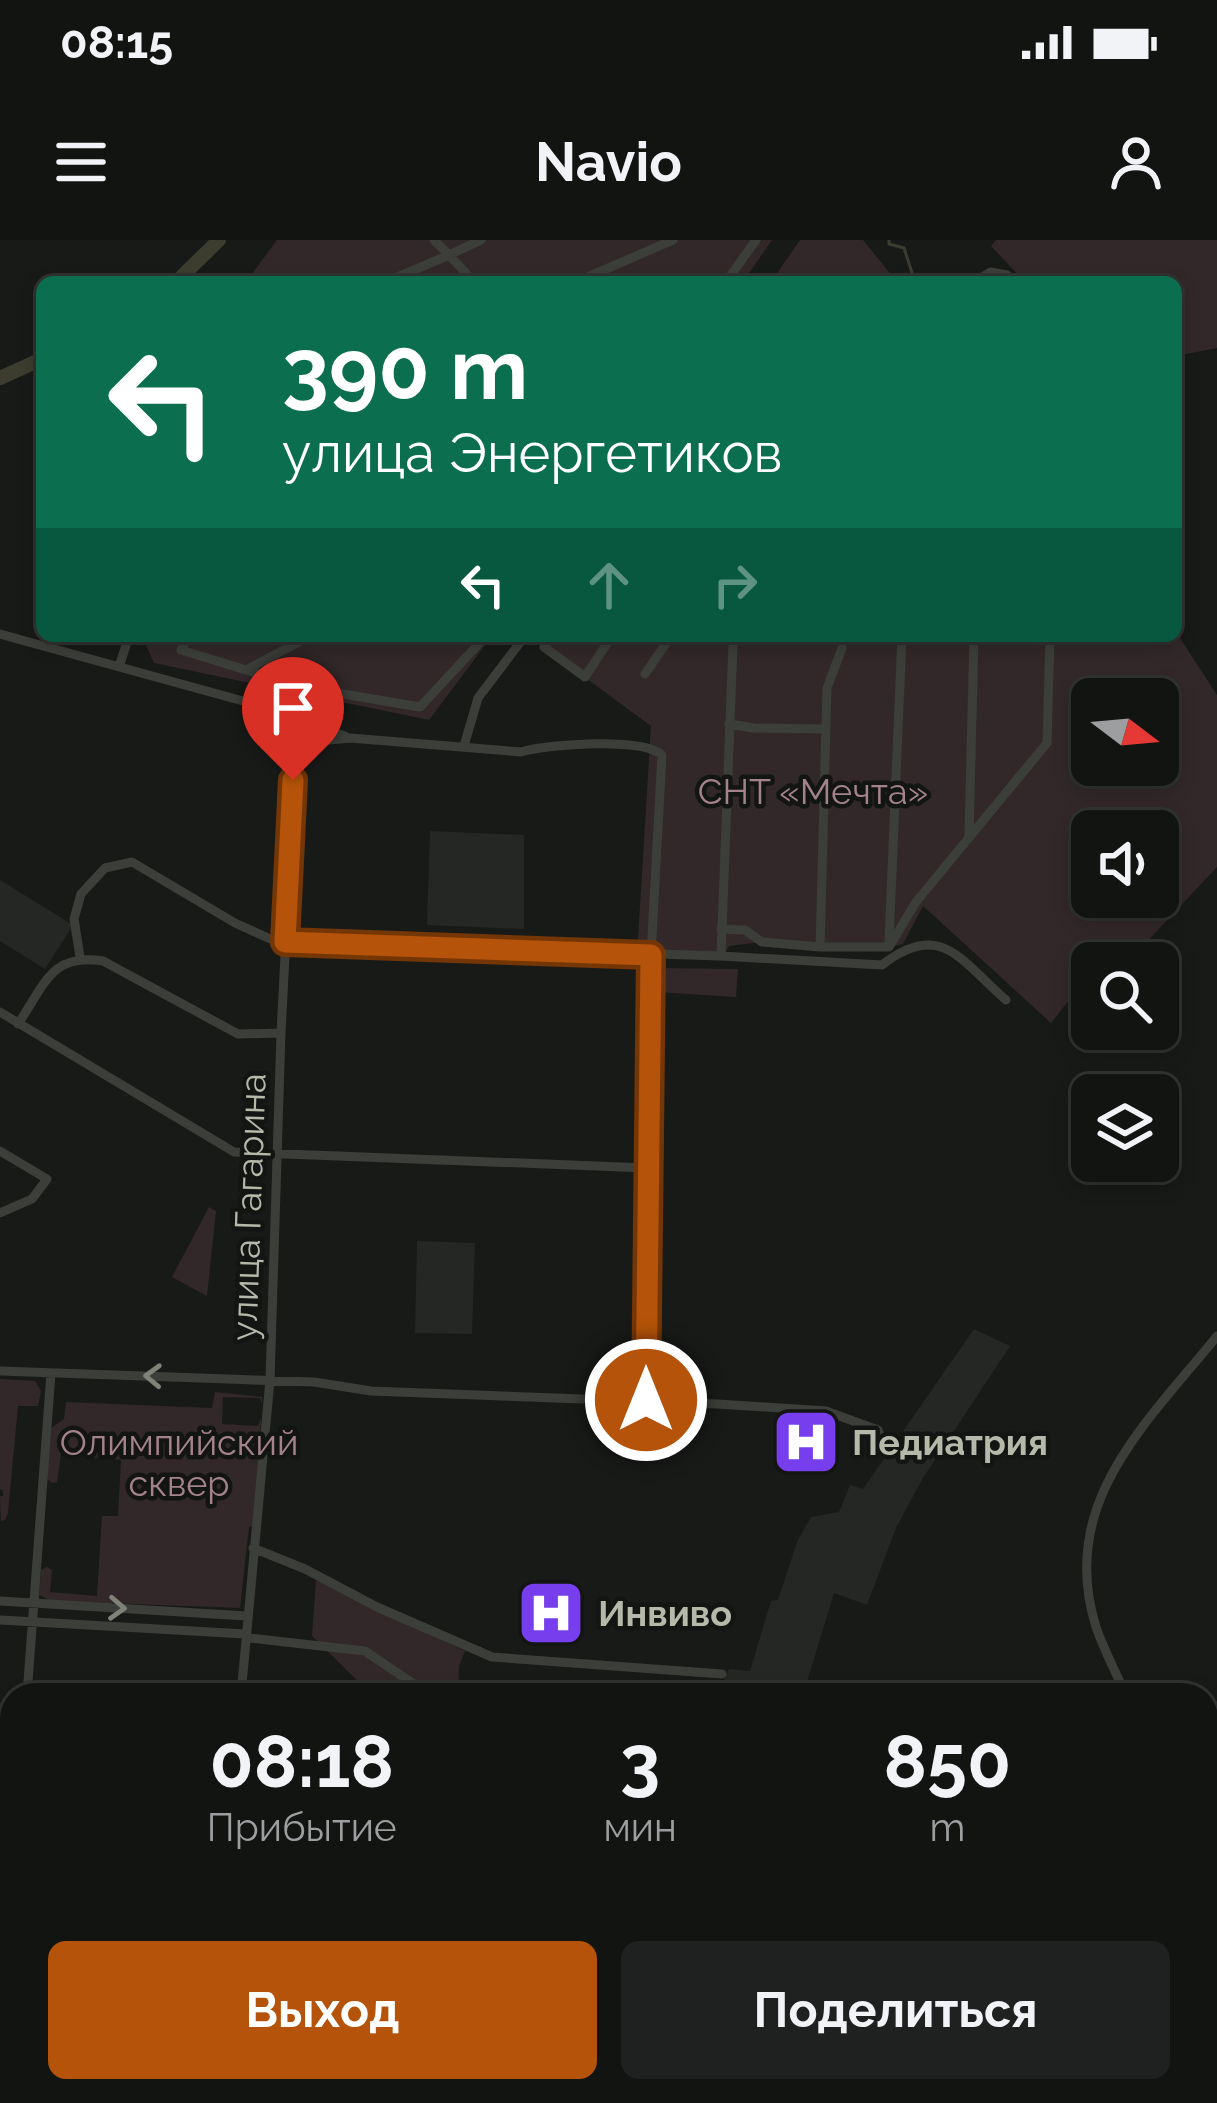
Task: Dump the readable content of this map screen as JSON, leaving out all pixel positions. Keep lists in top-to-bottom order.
{
  "streets": {
    "street": ["улица Гагарина"]
  },
  "parks": ["СНТ «Мечта»", "Олимпийский сквер"],
  "places": {
    "hospital": ["Педиатрия", "Инвиво"]
  },
  "north": "right",
  "page": {
    "status": "08:15",
    "header": "Navio",
    "turn": ["390 m", "улица Энергетиков"],
    "eta": [
      "08:18",
      "Прибытие",
      "3",
      "мин",
      "850",
      "m"
    ],
    "buttons": ["Выход", "Поделиться"]
  }
}
